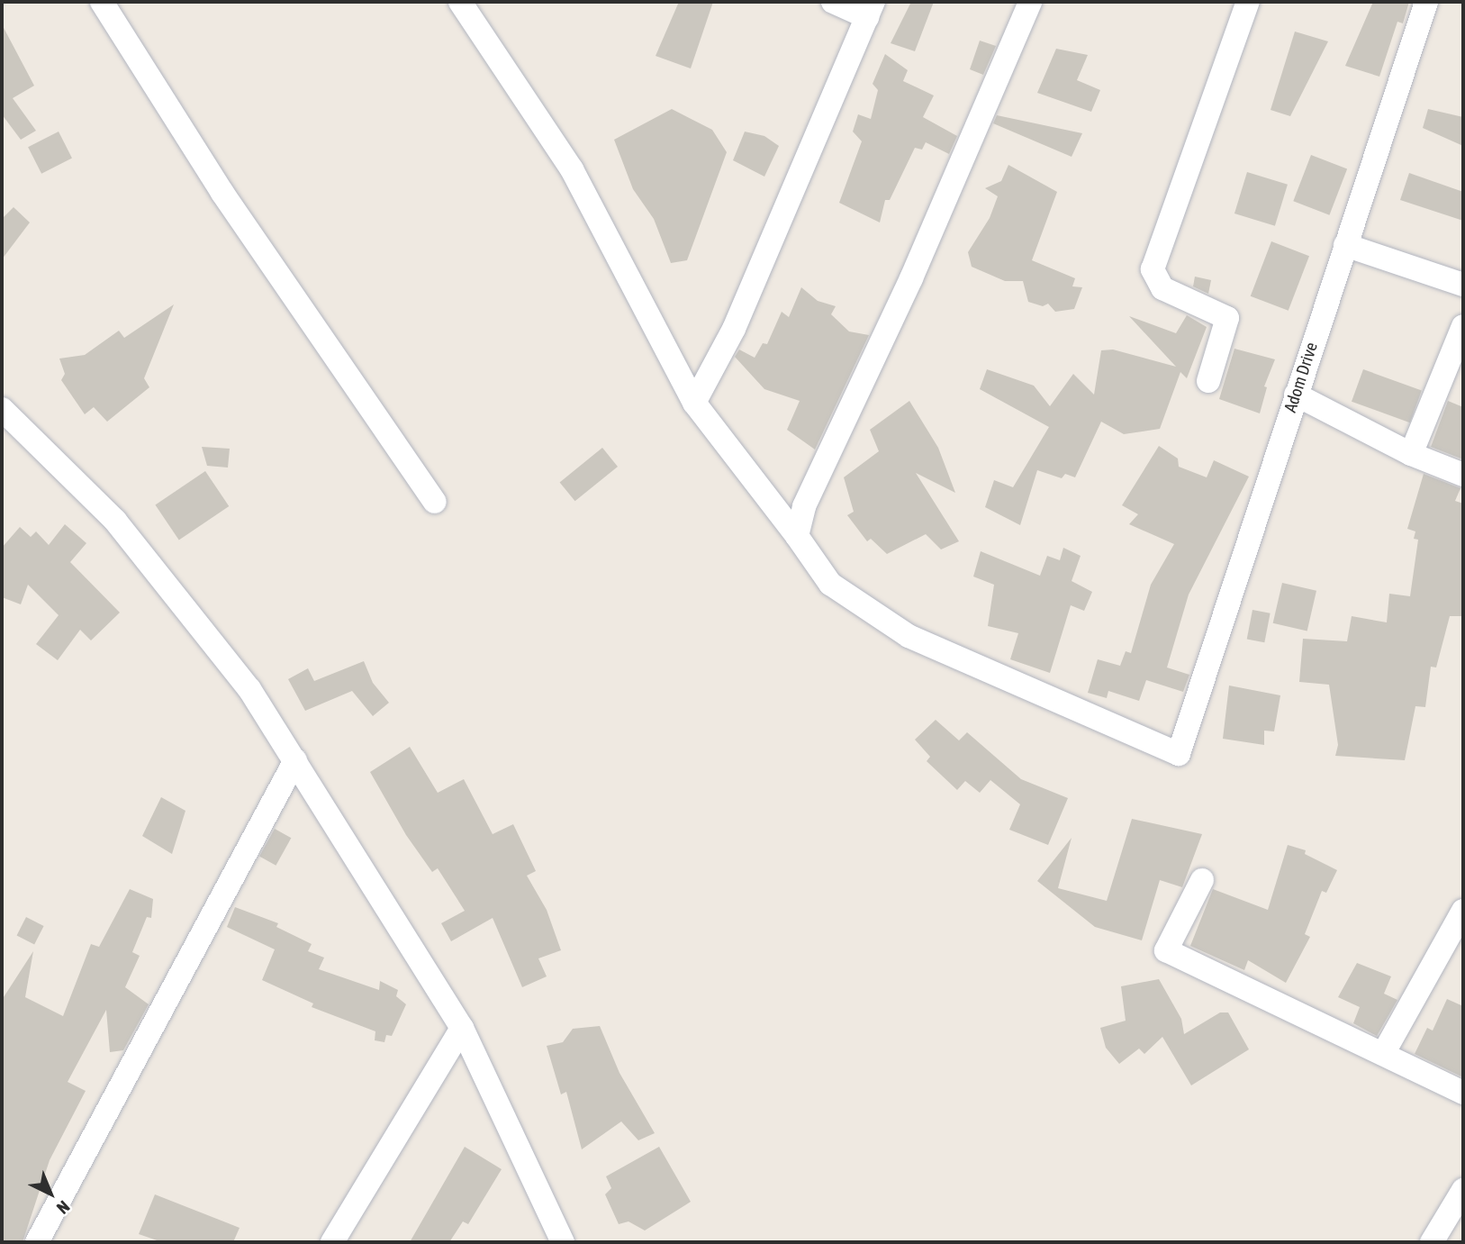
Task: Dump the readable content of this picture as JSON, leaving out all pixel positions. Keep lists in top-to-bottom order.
{
  "streets": {
    "street": ["Adom Drive"]
  },
  "north": "bottom right"
}
